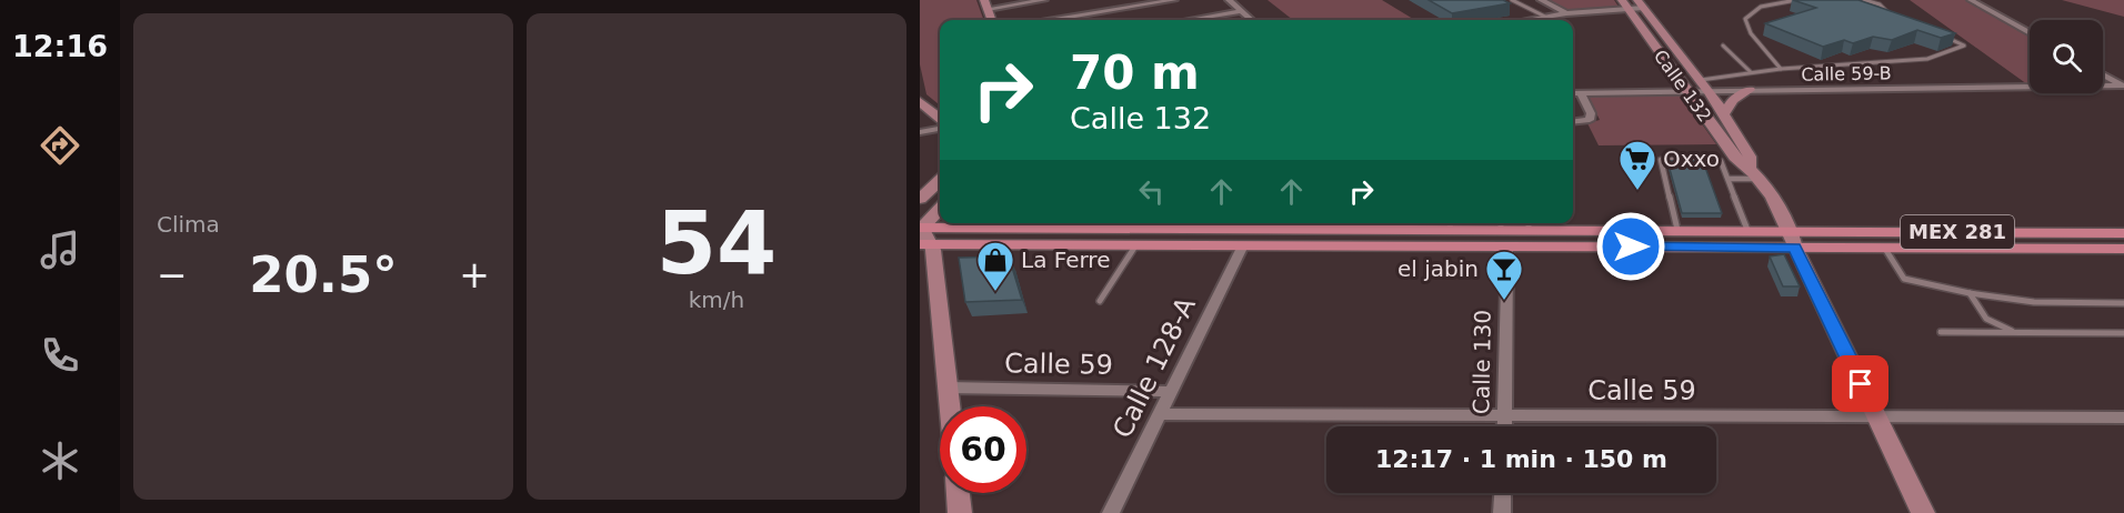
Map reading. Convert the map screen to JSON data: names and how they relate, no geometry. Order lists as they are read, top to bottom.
{
  "streets": {
    "main road": ["MEX 281"],
    "street": [
      "Calle 59-B",
      "Calle 132",
      "Calle 130",
      "Calle 59",
      "Calle 128-A"
    ]
  },
  "crossings": [
    ["Calle 59-B", "Calle 132"],
    ["Calle 132", "MEX 281"],
    ["Calle 132", "Calle 59"],
    ["MEX 281", "Calle 130"],
    ["MEX 281", "Calle 128-A"],
    ["Calle 130", "Calle 59"],
    ["Calle 59", "Calle 128-A"]
  ],
  "places": {
    "supermarket": ["Oxxo"],
    "shop": ["La Ferre"],
    "bar": ["el jabin"]
  },
  "page": {
    "tabs": "12:16",
    "tile": [
      "Clima",
      ["54", "km/h"]
    ],
    "turn": ["70 m", "Calle 132"],
    "heat": ["−", "20.5°", "+"],
    "limit": "60",
    "trip": "12:17 · 1 min · 150 m"
  }
}
